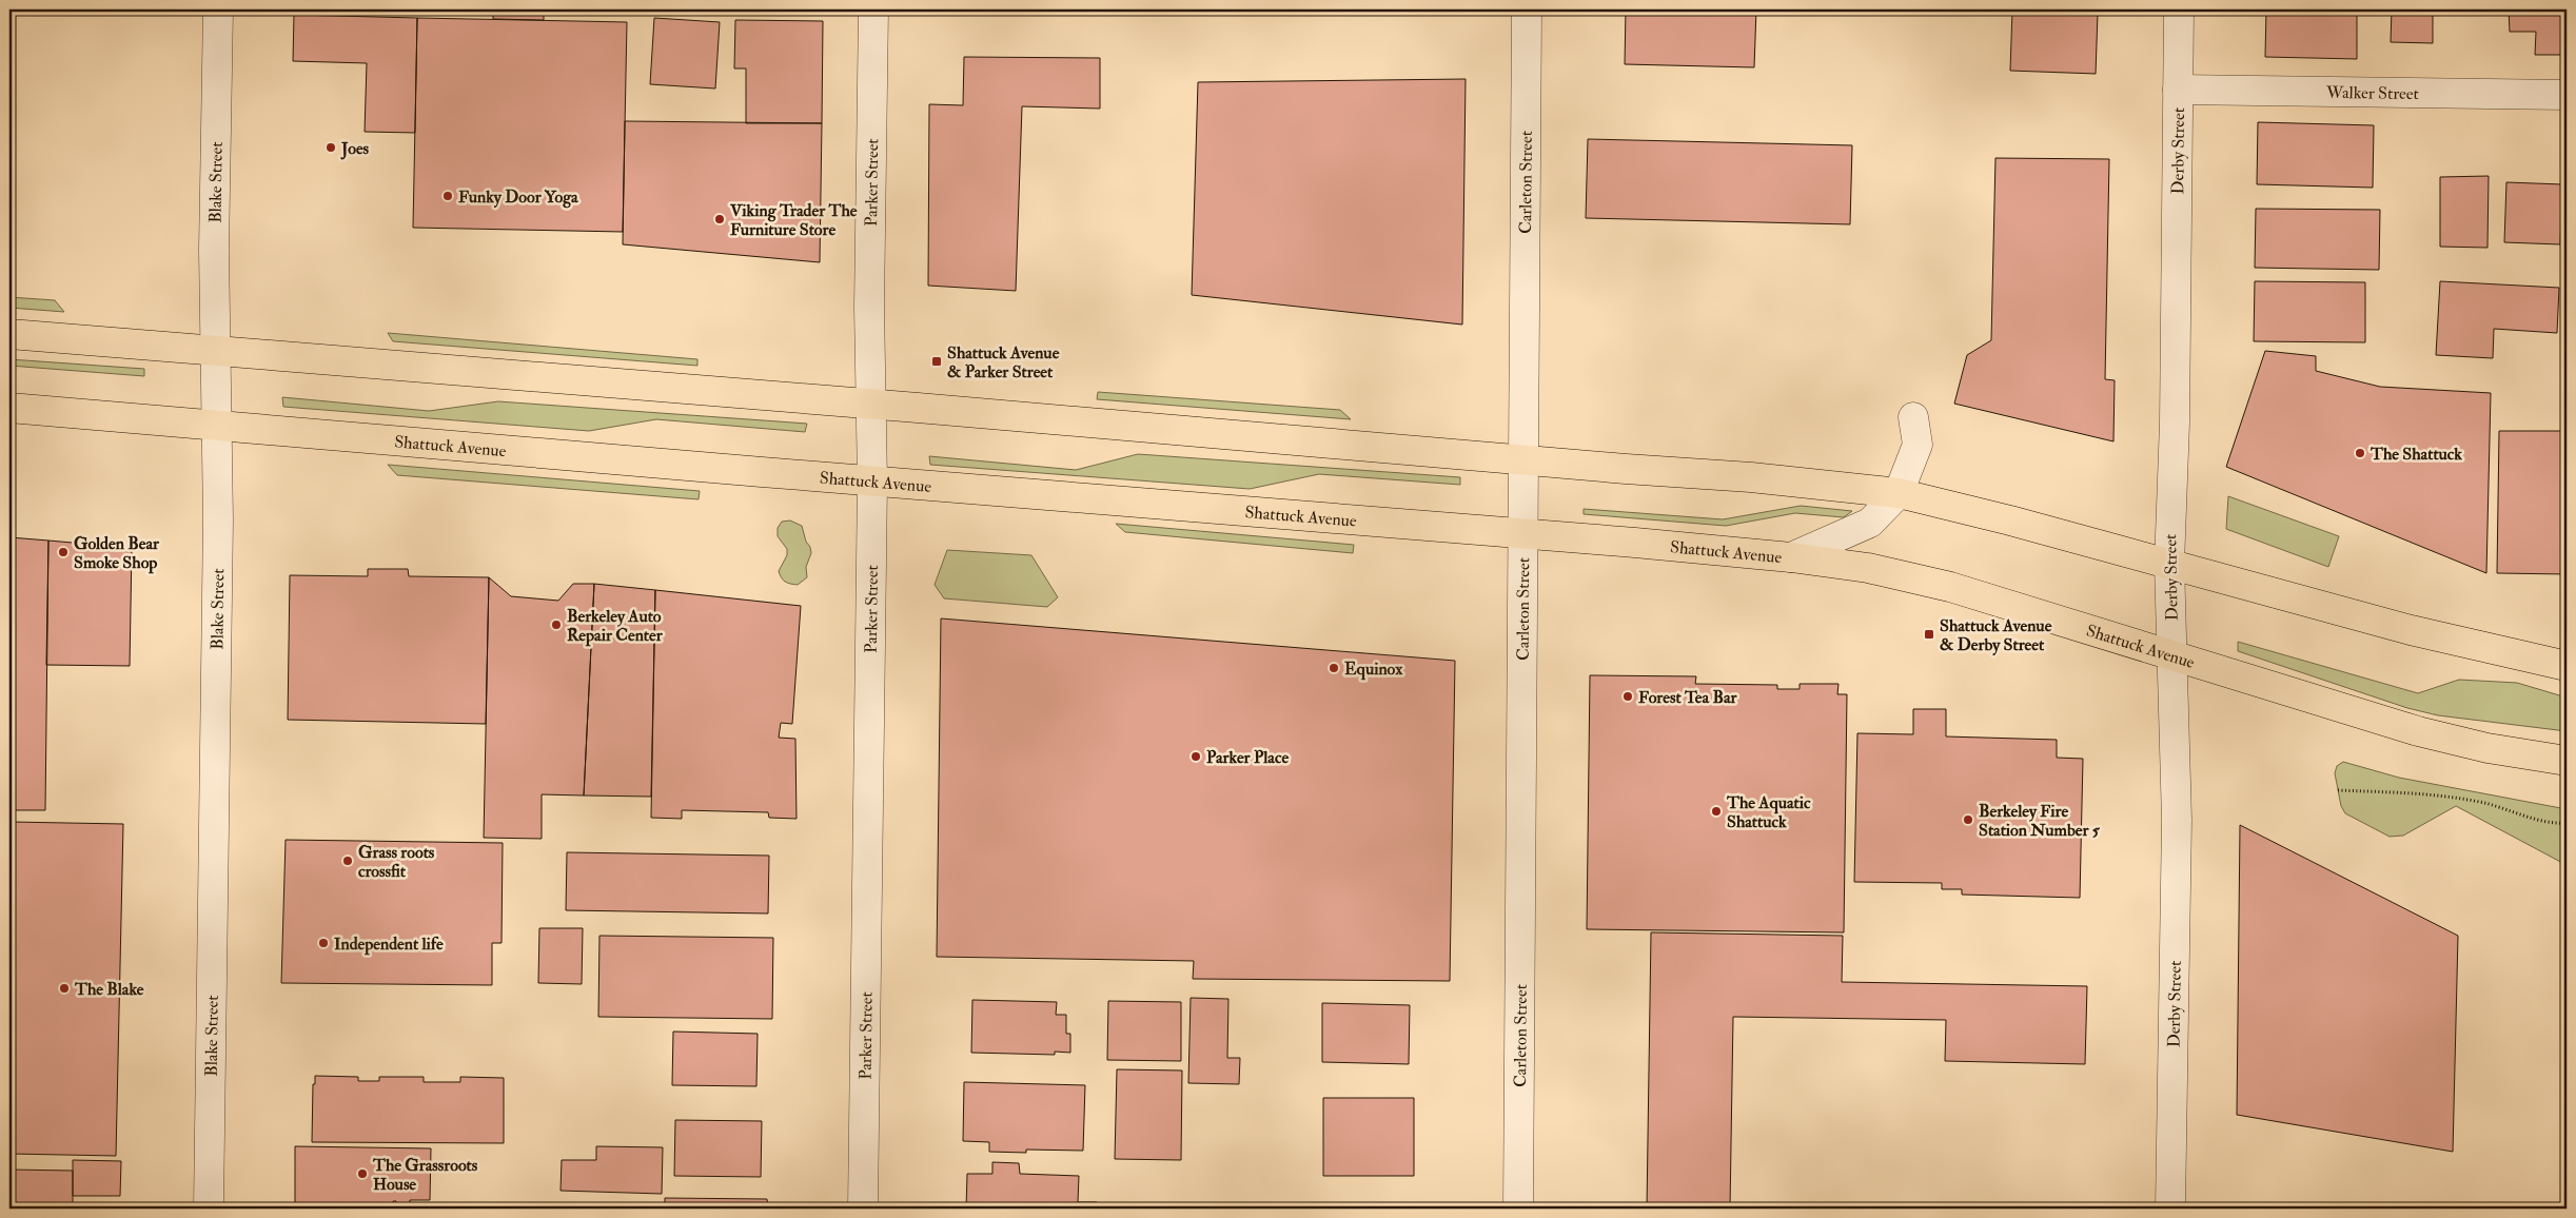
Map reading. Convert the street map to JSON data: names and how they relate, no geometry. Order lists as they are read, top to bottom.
{
  "streets": {
    "main road": ["Shattuck Avenue"],
    "street": [
      "Walker Street",
      "Derby Street",
      "Blake Street",
      "Parker Street",
      "Carleton Street"
    ]
  },
  "crossings": [
    ["Walker Street", "Derby Street"],
    ["Derby Street", "Shattuck Avenue"],
    ["Blake Street", "Shattuck Avenue"],
    ["Parker Street", "Shattuck Avenue"],
    ["Carleton Street", "Shattuck Avenue"]
  ],
  "places": {
    "other": [
      "Joes",
      "Funky Door Yoga",
      "Viking Trader The Furniture Store",
      "The Shattuck",
      "Golden Bear Smoke Shop",
      "Berkeley Auto Repair Center",
      "Equinox",
      "Forest Tea Bar",
      "Parker Place",
      "The Aquatic Shattuck",
      "Berkeley Fire Station Number 5",
      "Grass roots crossfit",
      "Independent life",
      "The Blake",
      "The Grassroots House"
    ],
    "transit": ["Shattuck Avenue & Parker Street", "Shattuck Avenue & Derby Street"]
  }
}
